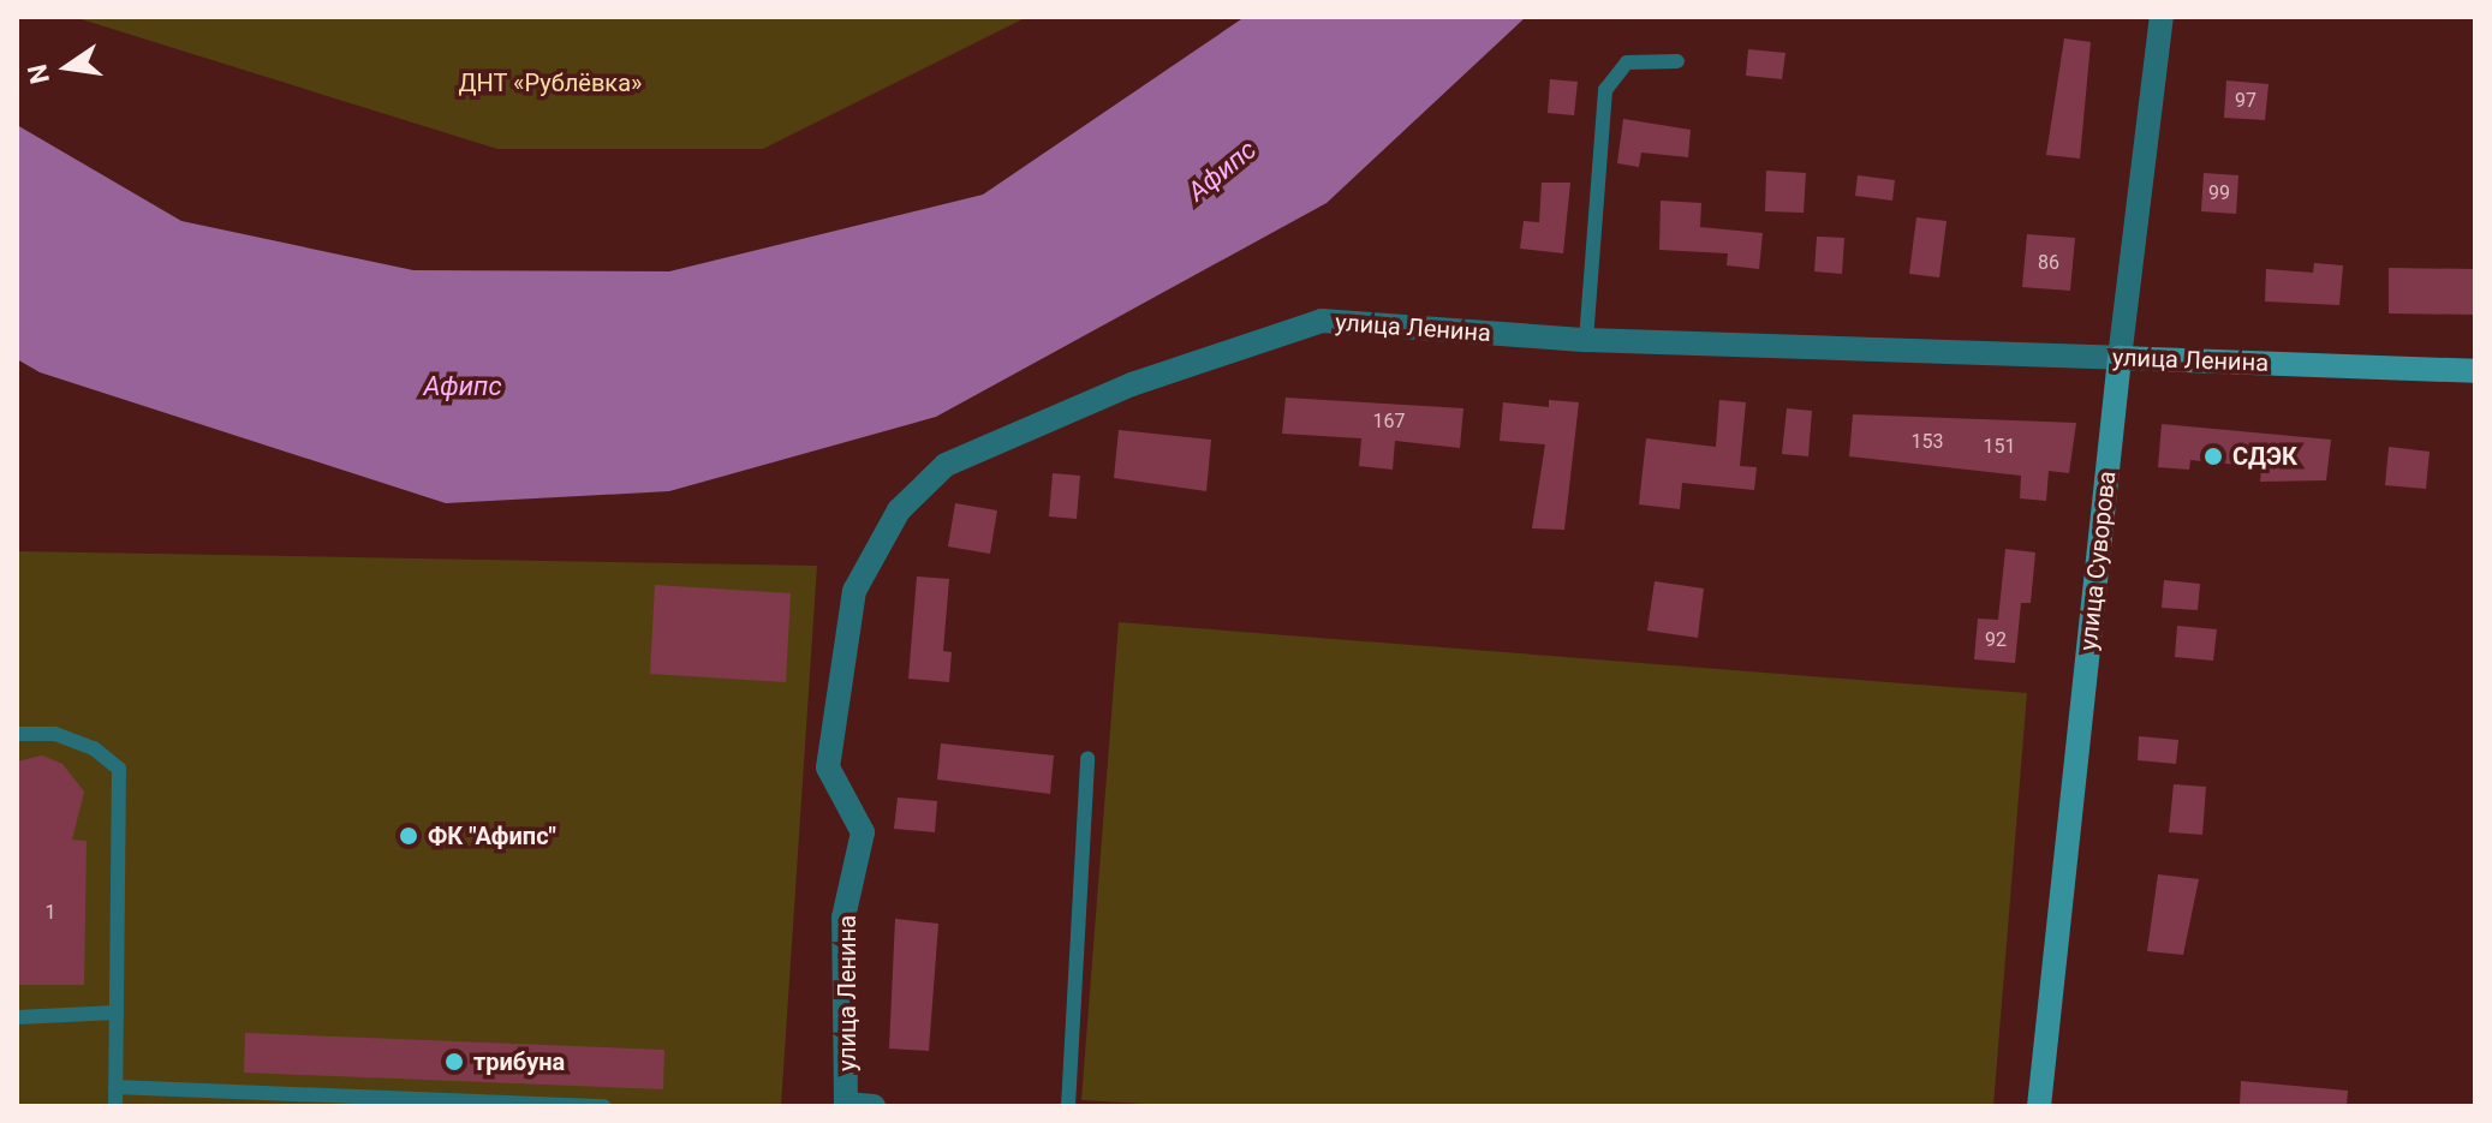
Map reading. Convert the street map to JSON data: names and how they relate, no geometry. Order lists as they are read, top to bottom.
{
  "streets": {
    "street": ["улица Ленина", "улица Суворова"]
  },
  "crossings": [
    ["улица Ленина", "улица Суворова"]
  ],
  "water": ["Афипс"],
  "parks": ["ДНТ «Рублёвка»"],
  "places": ["СДЭК", "ФК \"Афипс\"", "трибуна"],
  "house_numbers": [
    "97",
    "99",
    "86",
    "167",
    "153",
    "151",
    "92",
    "1"
  ],
  "north": "left"
}
